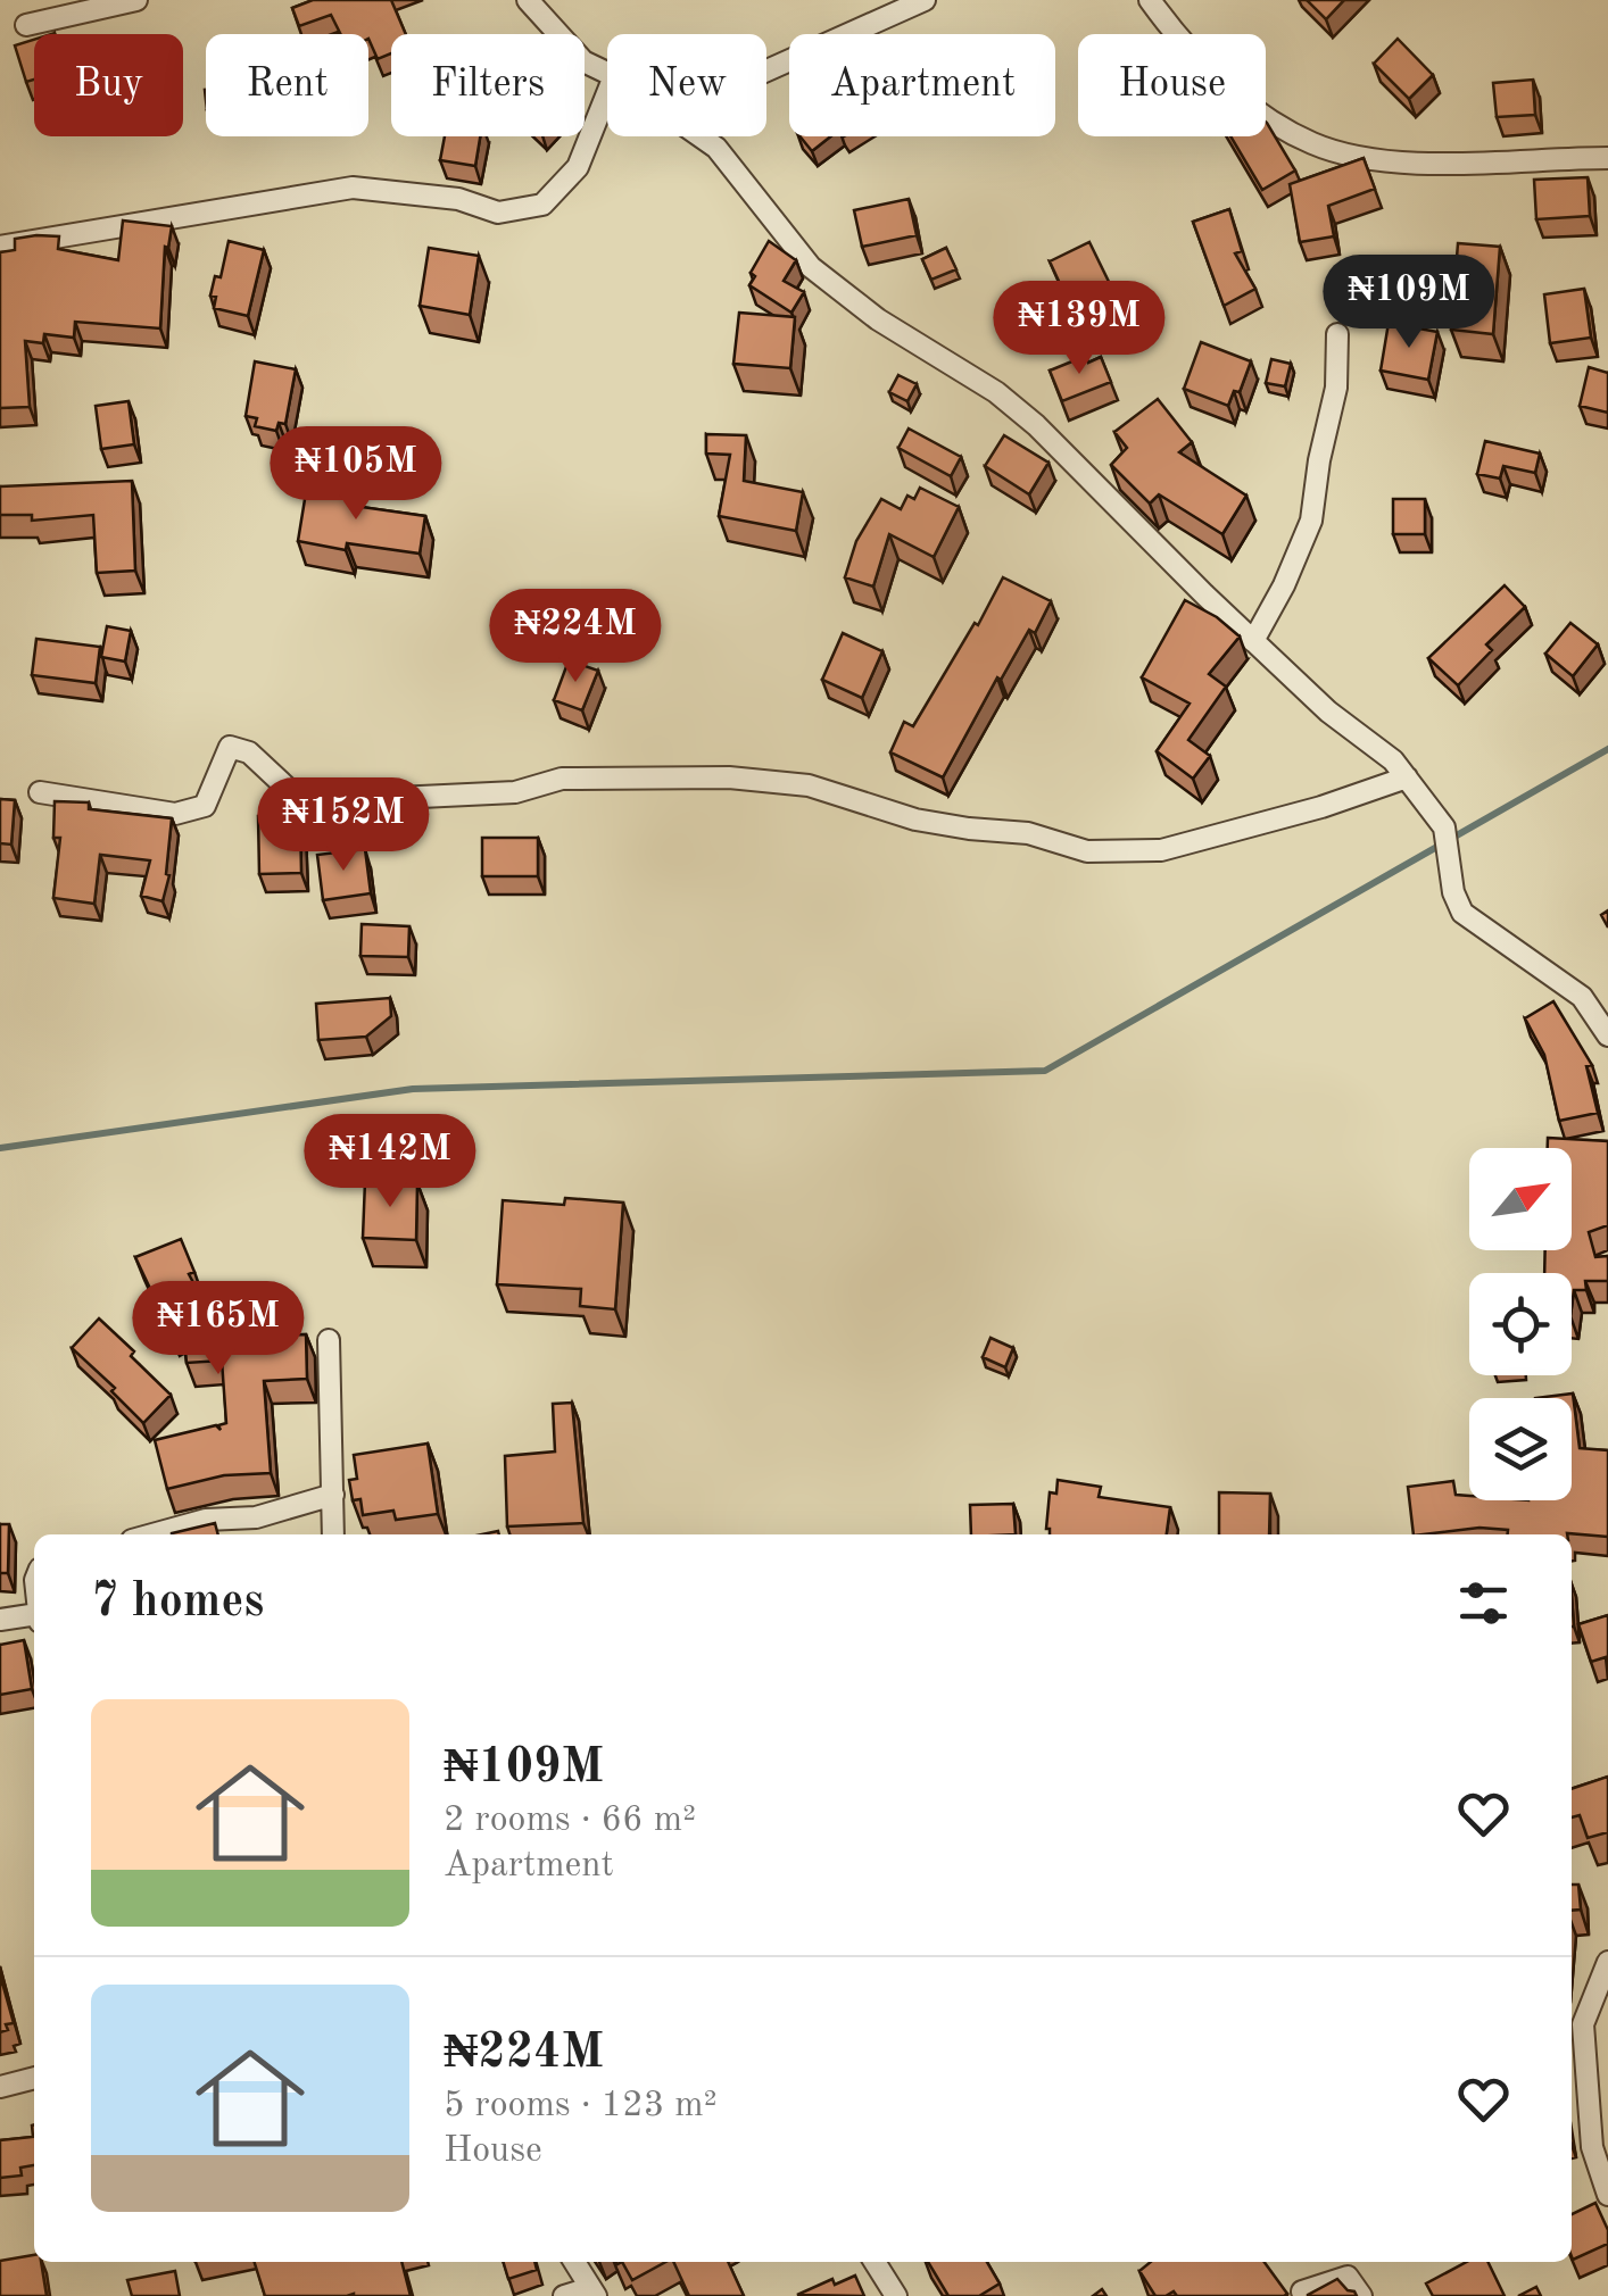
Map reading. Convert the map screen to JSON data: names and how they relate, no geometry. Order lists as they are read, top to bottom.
{
  "north": "top right",
  "page": {
    "chip": [
      "Buy",
      "Rent",
      "Filters",
      "New",
      "Apartment",
      "House"
    ],
    "price": [
      "₦109M",
      "₦139M",
      "₦105M",
      "₦224M",
      "₦152M",
      "₦142M",
      "₦165M"
    ],
    "heading": "7 homes",
    "list": [
      {
        "name": "₦109M",
        "note": "2 rooms · 66 m² · Apartment"
      },
      {
        "name": "₦224M",
        "note": "5 rooms · 123 m² · House"
      }
    ]
  }
}
